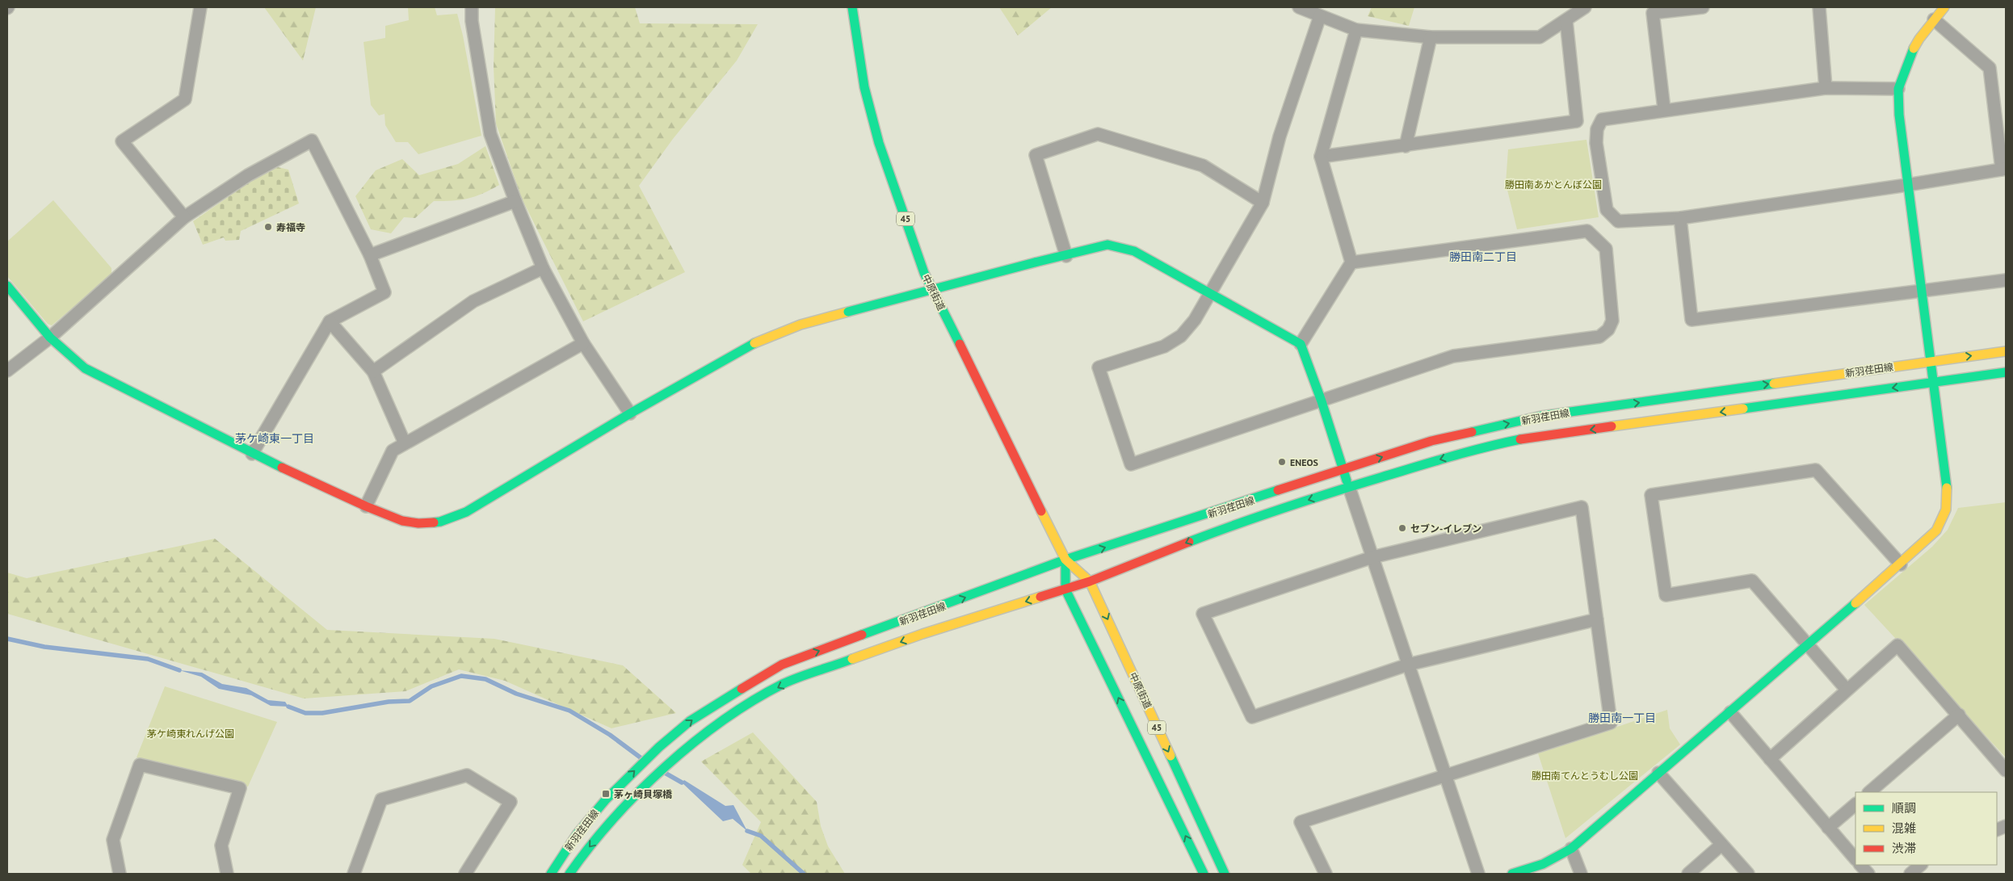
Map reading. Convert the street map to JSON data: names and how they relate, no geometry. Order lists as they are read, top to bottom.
{
  "streets": {
    "street": ["45", "中原街道", "新羽荏田線"]
  },
  "crossings": [
    ["中原街道", "新羽荏田線"]
  ],
  "districts": ["勝田南二丁目", "茅ケ崎東一丁目", "勝田南一丁目"],
  "parks": ["勝田南あかとんぼ公園", "茅ケ崎東れんげ公園", "勝田南てんとうむし公園"],
  "places": {
    "other": ["寿福寺", "ENEOS", "セブン-イレブン"],
    "transit": ["茅ヶ崎貝塚橋"]
  },
  "legend": ["順調", "混雑", "渋滞"]
}
